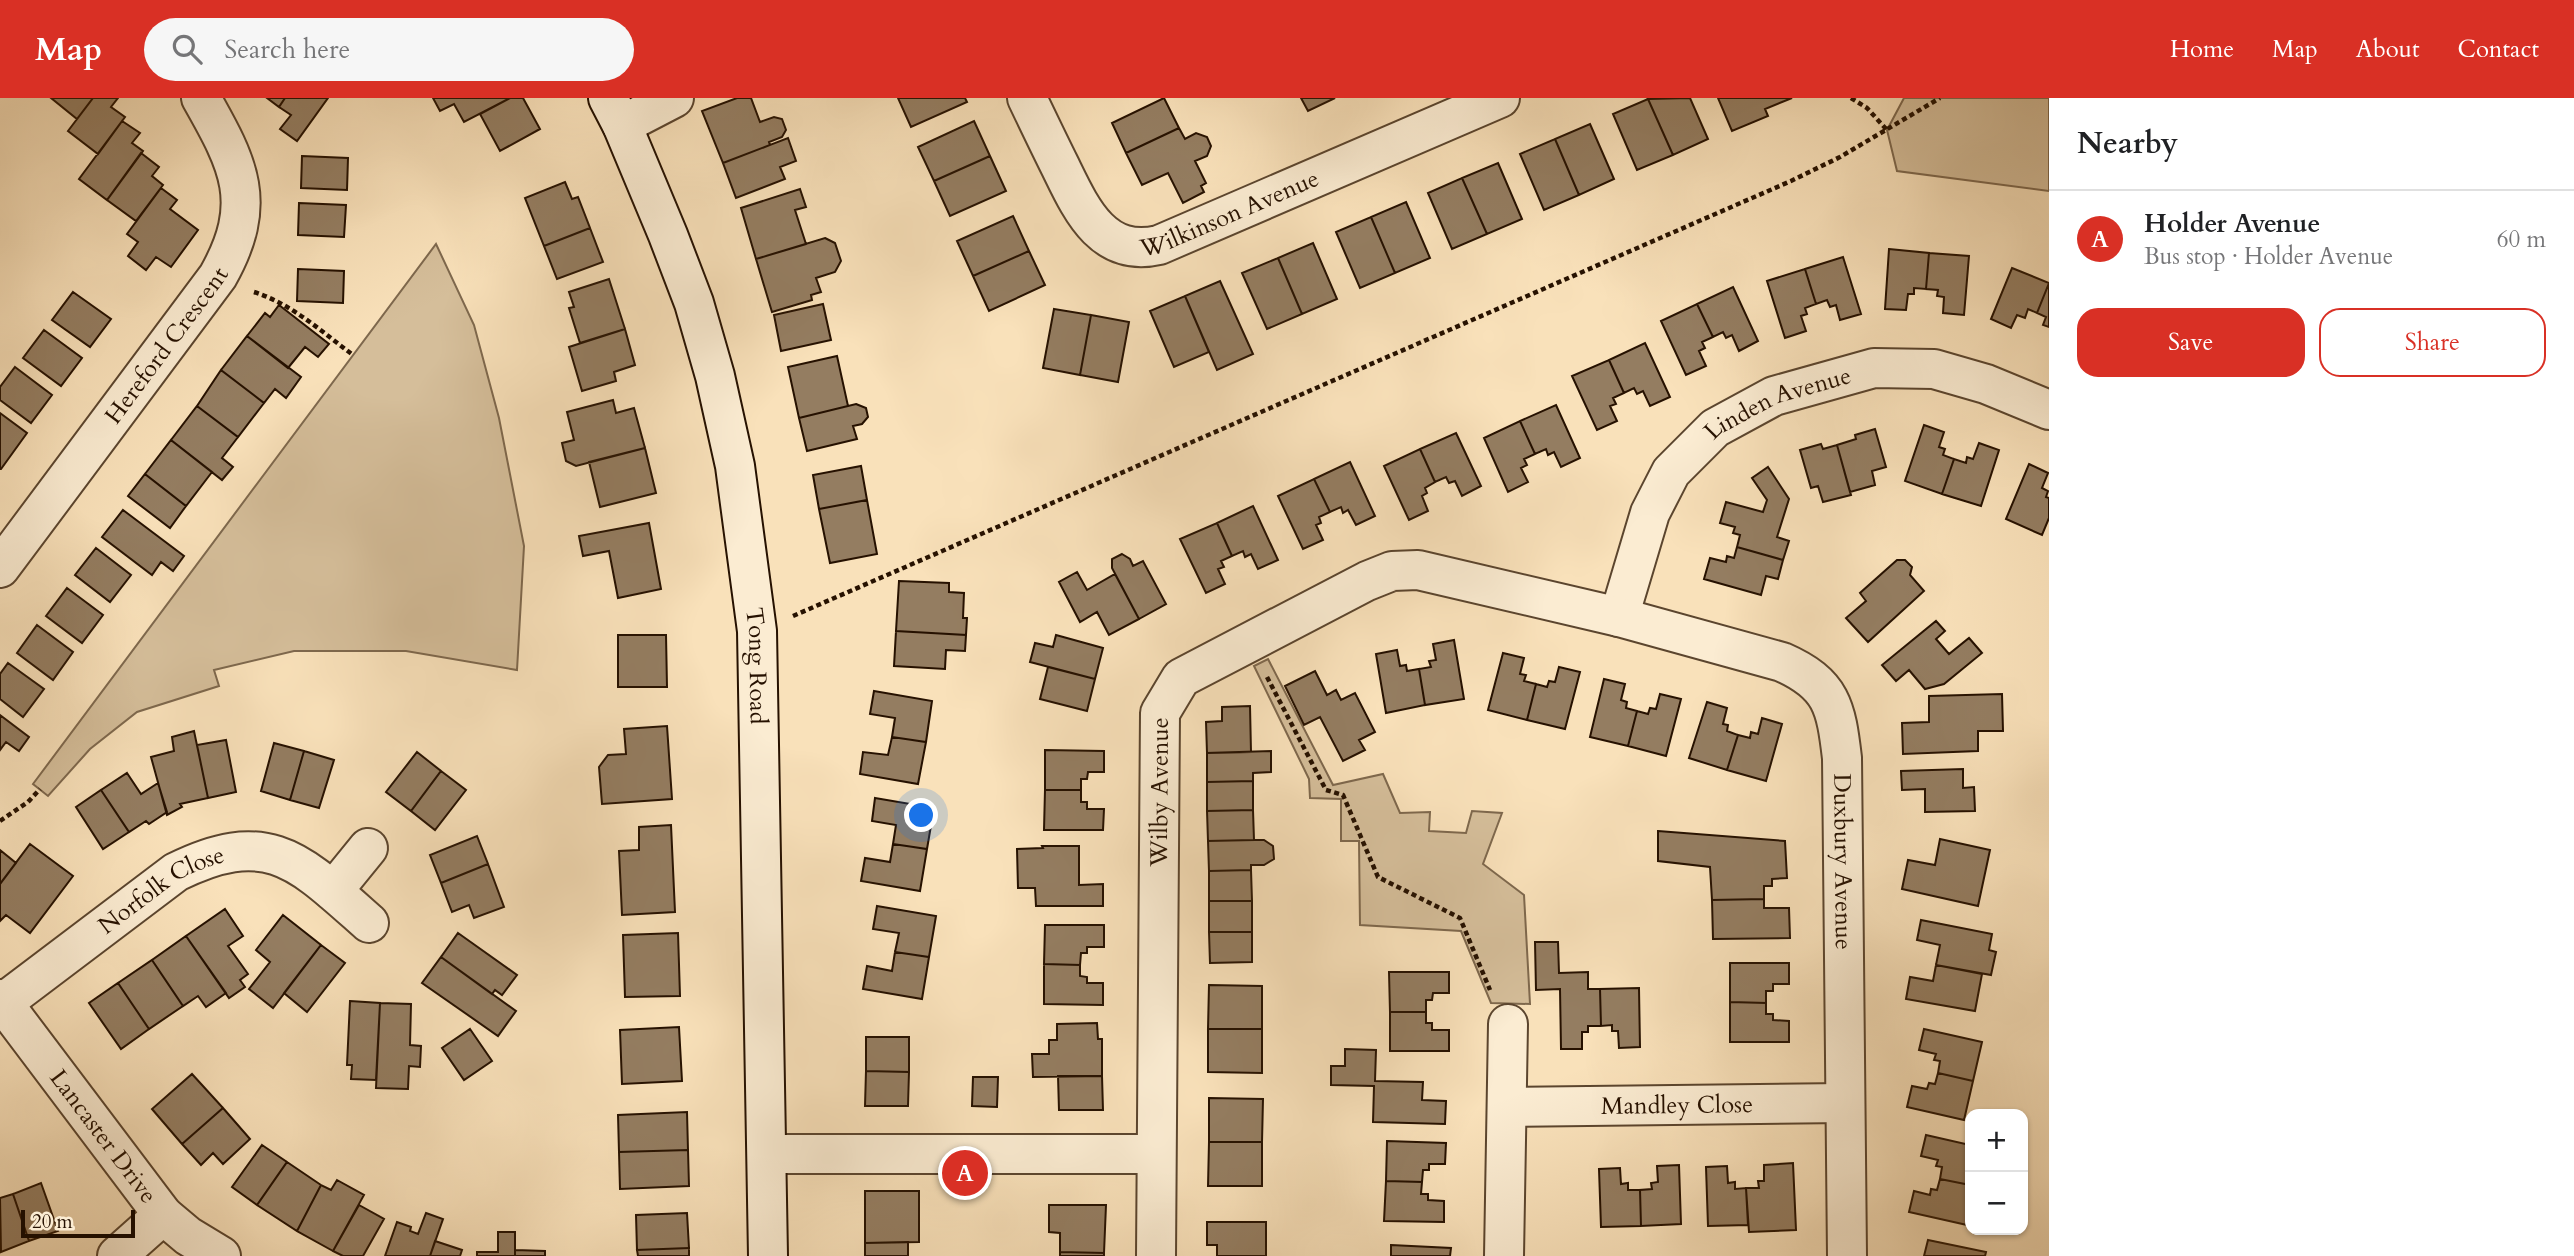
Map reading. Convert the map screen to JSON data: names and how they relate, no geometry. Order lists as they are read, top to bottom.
{
  "streets": {
    "street": [
      "Wilkinson Avenue",
      "Hereford Crescent",
      "Linden Avenue",
      "Tong Road",
      "Wilby Avenue",
      "Duxbury Avenue",
      "Norfolk Close",
      "Mandley Close",
      "Lancaster Drive"
    ]
  },
  "crossings": [
    ["Linden Avenue", "Wilby Avenue"],
    ["Linden Avenue", "Duxbury Avenue"],
    ["Wilby Avenue", "Duxbury Avenue"],
    ["Duxbury Avenue", "Mandley Close"],
    ["Norfolk Close", "Lancaster Drive"]
  ],
  "scale_bar": "20 m",
  "page": {
    "header": "Map",
    "search": "Search here",
    "nav": [
      "Home",
      "Map",
      "About",
      "Contact"
    ],
    "heading": "Nearby",
    "list": [
      {
        "mark": "A",
        "name": "Holder Avenue",
        "note": "Bus stop · Holder Avenue",
        "value": "60 m"
      }
    ],
    "buttons": ["Save", "Share"],
    "map_buttons": ["+", "−"],
    "pins": "A",
    "scale": "20 m"
  }
}
